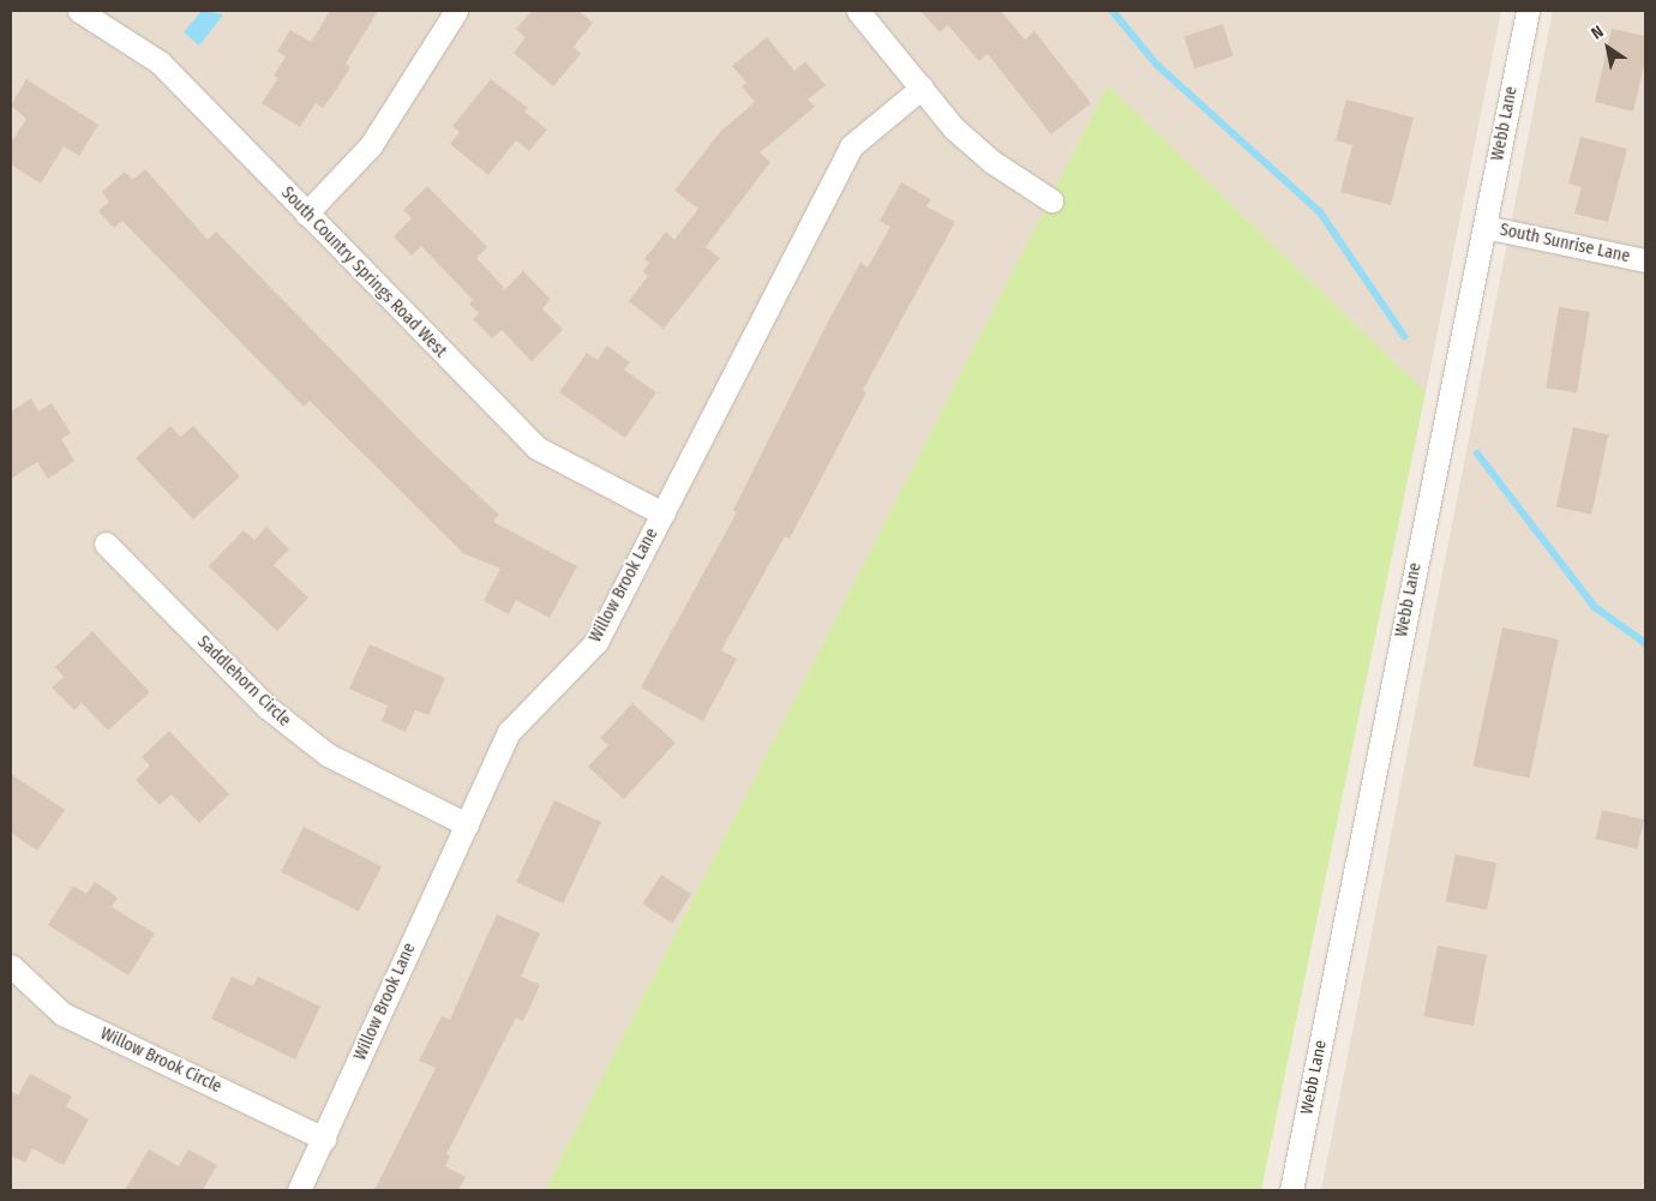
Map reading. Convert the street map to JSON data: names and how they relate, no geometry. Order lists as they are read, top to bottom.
{
  "streets": {
    "street": [
      "Webb Lane",
      "South Sunrise Lane",
      "South Country Springs Road West",
      "Willow Brook Lane",
      "Saddlehorn Circle",
      "Willow Brook Circle"
    ]
  },
  "crossings": [
    ["Webb Lane", "South Sunrise Lane"],
    ["South Country Springs Road West", "Willow Brook Lane"],
    ["Willow Brook Lane", "Saddlehorn Circle"],
    ["Willow Brook Lane", "Willow Brook Circle"]
  ],
  "north": "top left"
}
